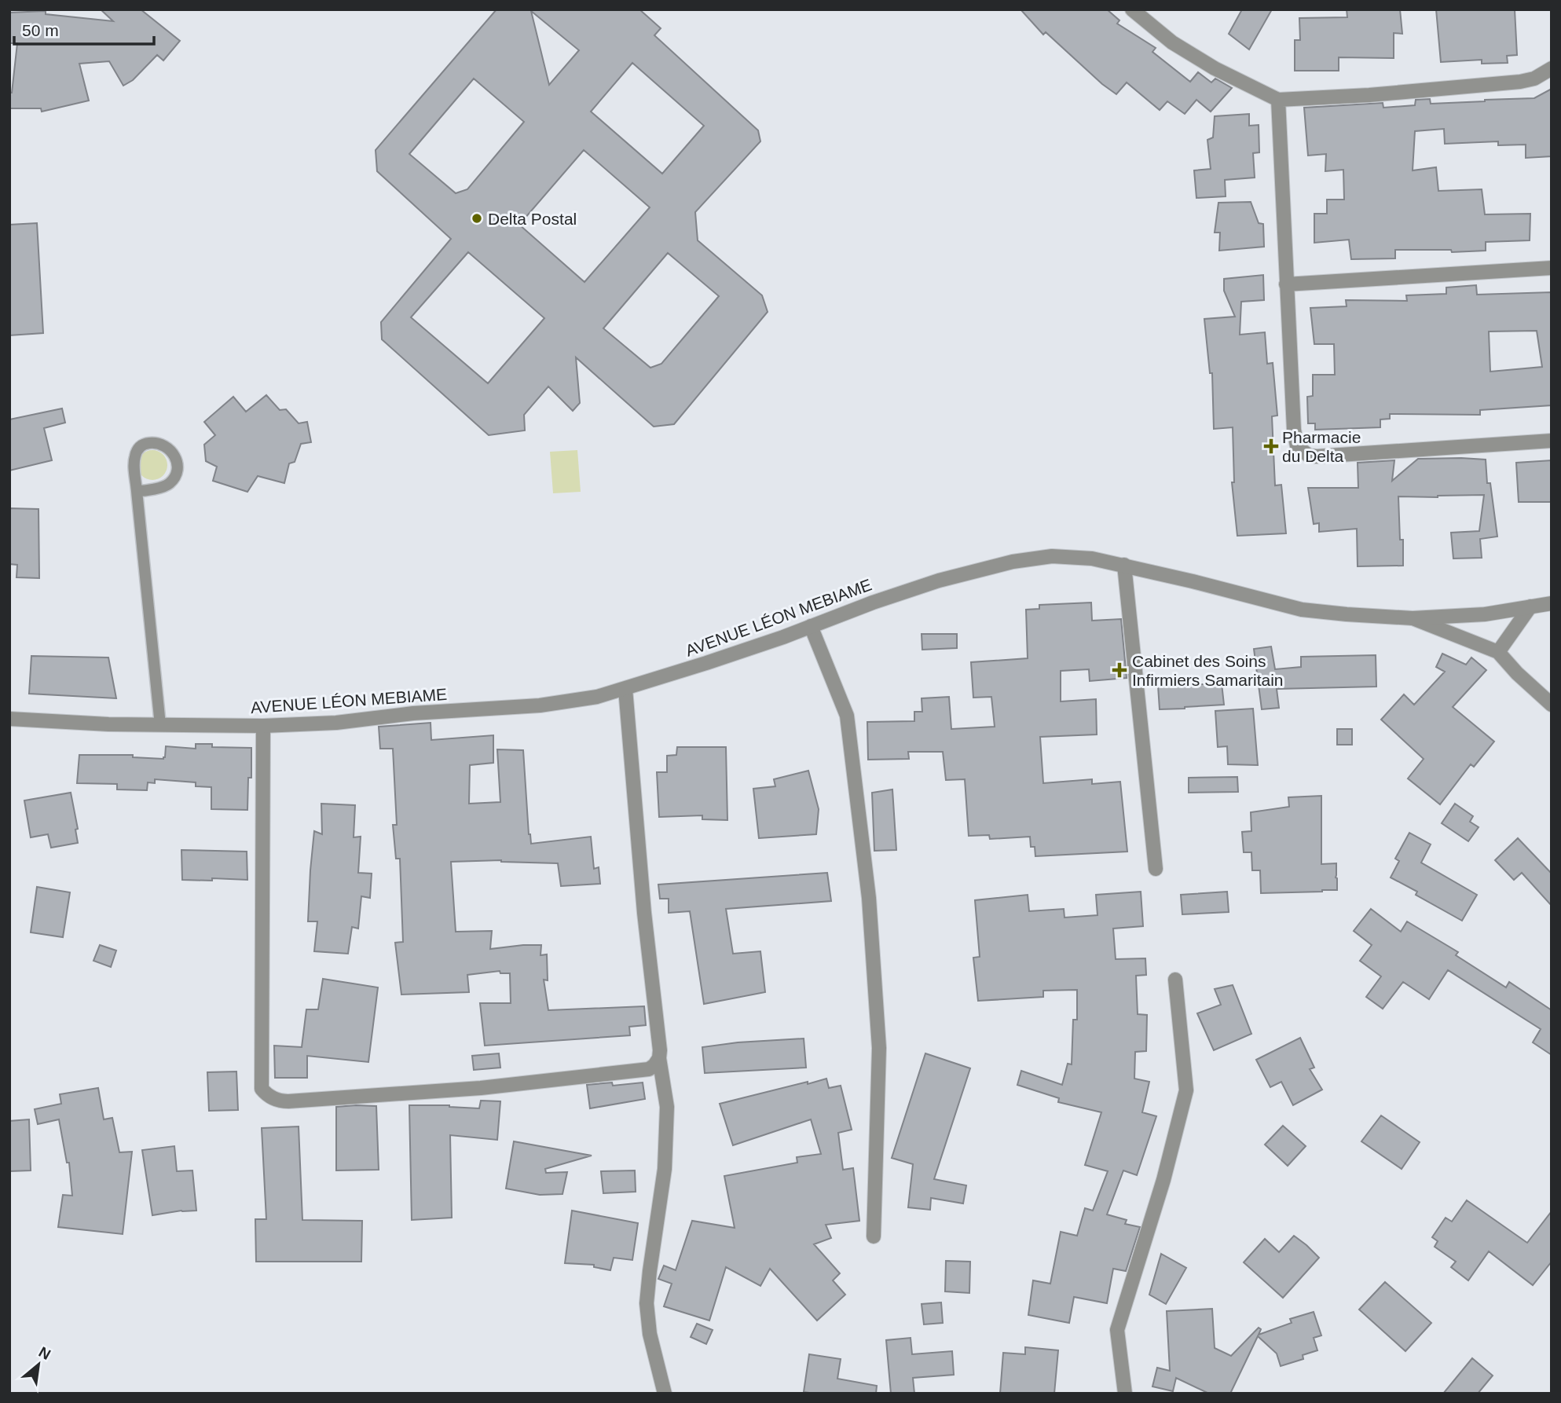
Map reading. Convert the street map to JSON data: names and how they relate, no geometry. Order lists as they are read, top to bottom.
{
  "streets": {
    "street": ["AVENUE LÉON MEBIAME"]
  },
  "places": {
    "other": ["Delta Postal"],
    "health": ["Pharmacie du Delta", "Cabinet des Soins Infirmiers Samaritain"]
  },
  "scale_bar": "50 m",
  "north": "top right"
}
